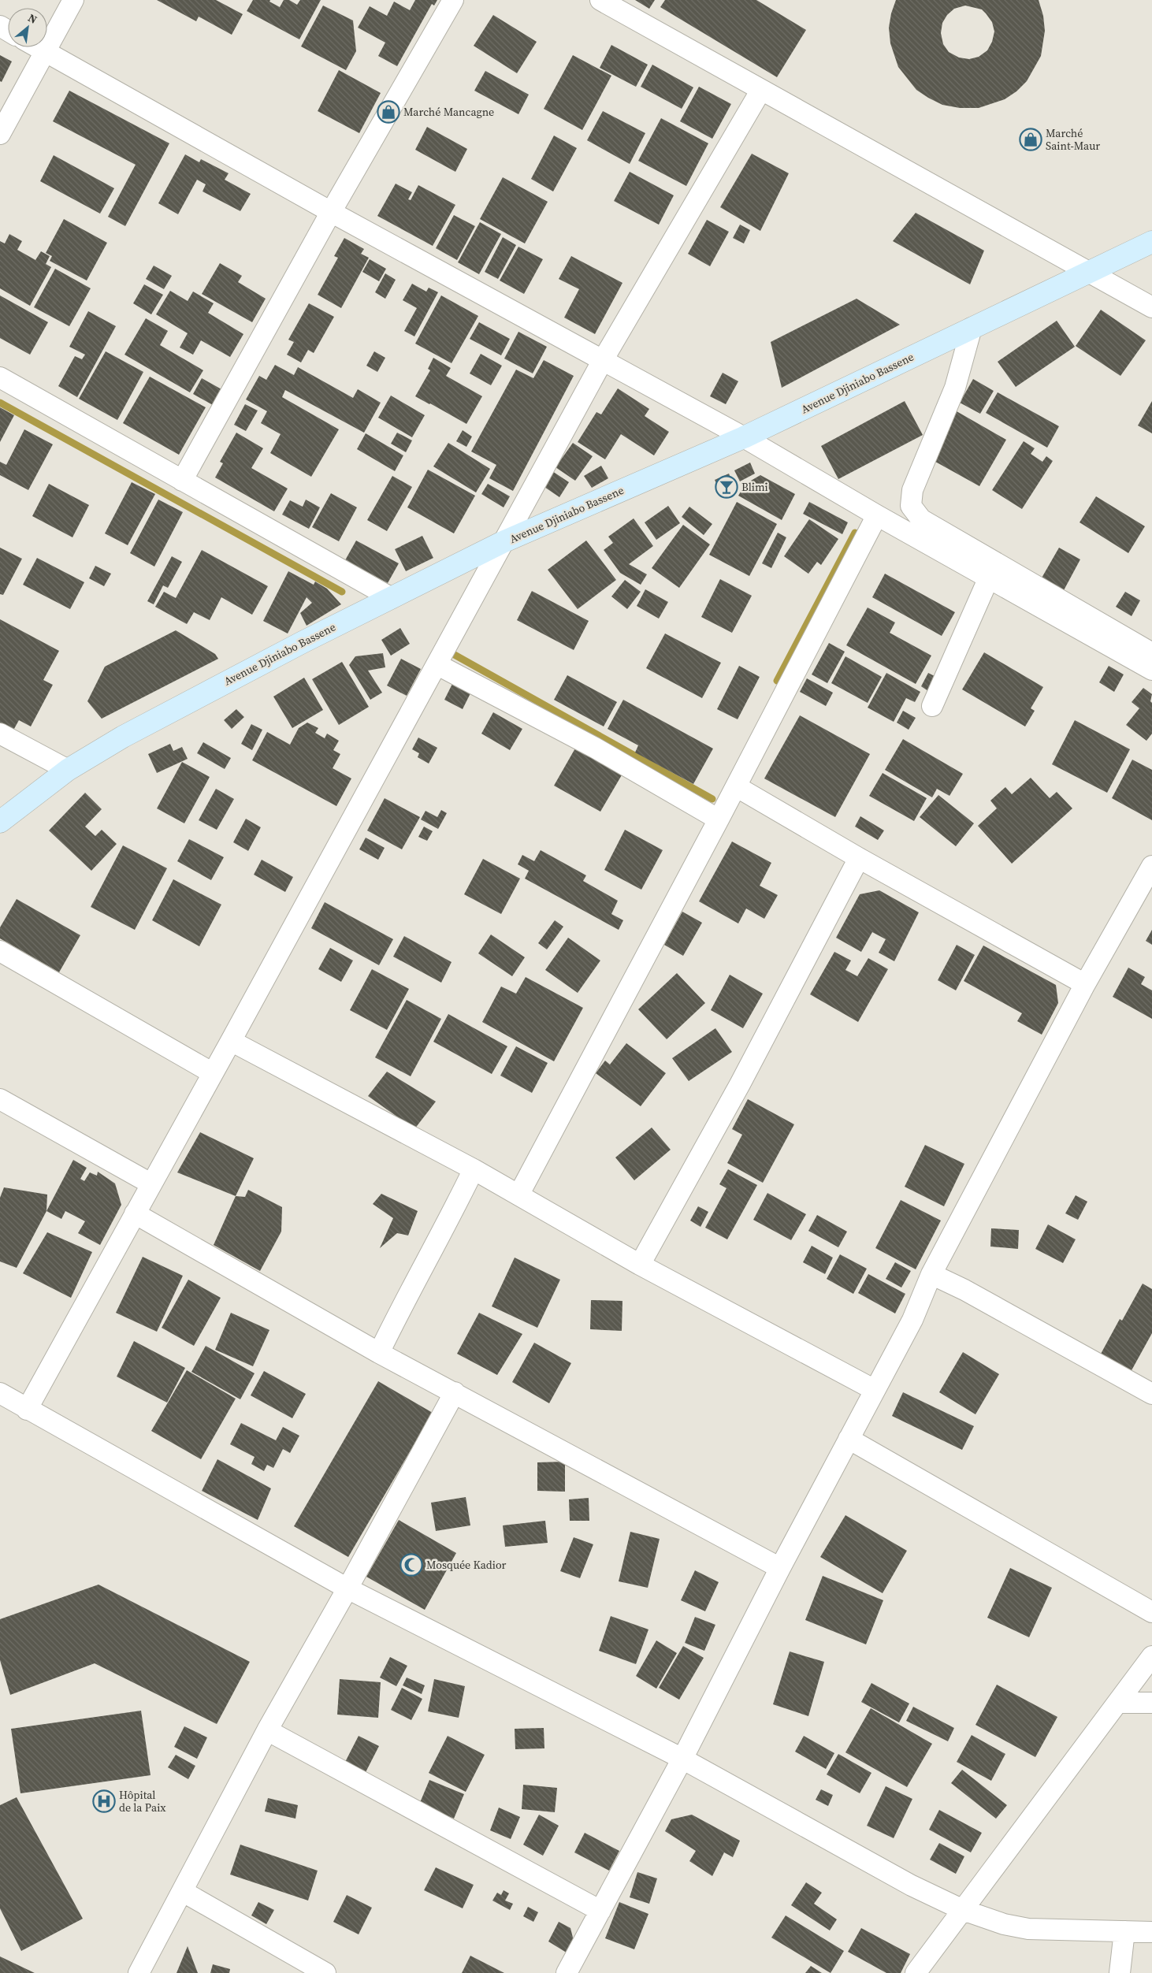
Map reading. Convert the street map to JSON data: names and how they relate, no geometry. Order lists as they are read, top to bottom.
{
  "streets": {
    "main road": ["Avenue Djiniabo Bassene"]
  },
  "places": {
    "shop": ["Marché Mancagne", "Marché Saint-Maur"],
    "bar": ["Blimi"],
    "mosque": ["Mosquée Kadior"],
    "hospital": ["Hôpital de la Paix"]
  },
  "north": "top right"
}
